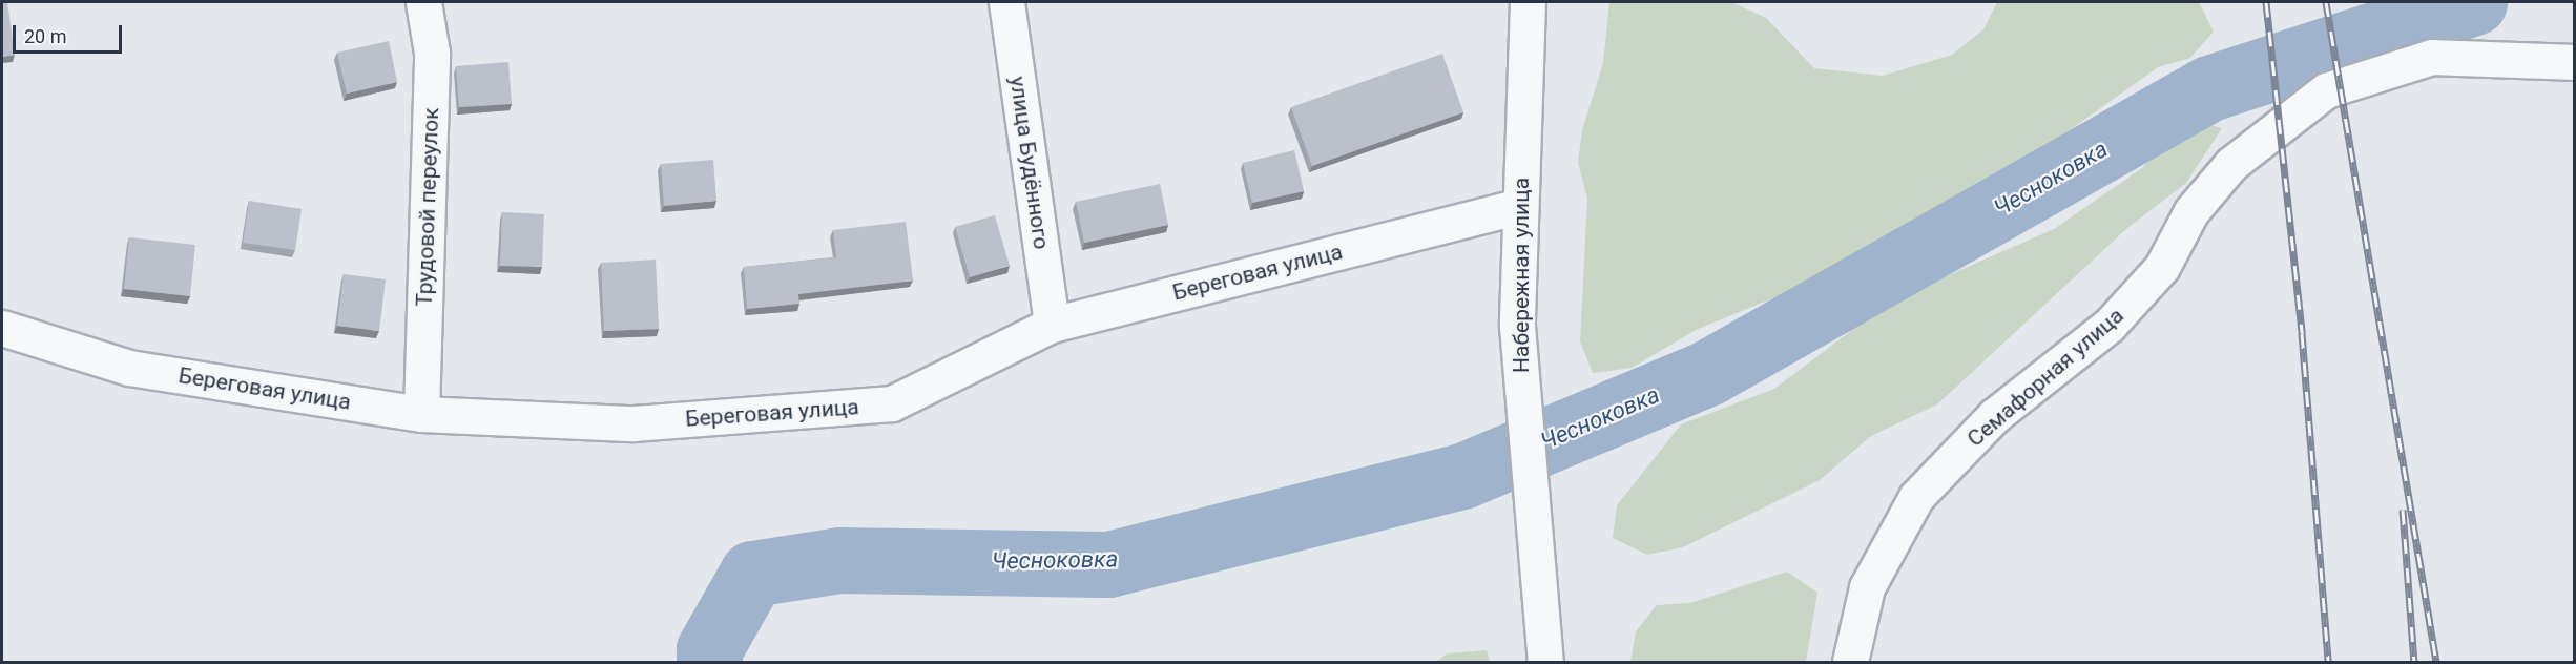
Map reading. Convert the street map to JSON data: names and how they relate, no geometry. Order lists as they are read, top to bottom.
{
  "streets": {
    "street": [
      "улица Будённого",
      "Трудовой переулок",
      "Береговая улица",
      "Набережная улица",
      "Семафорная улица"
    ]
  },
  "crossings": [
    ["улица Будённого", "Береговая улица"],
    ["Трудовой переулок", "Береговая улица"],
    ["Береговая улица", "Набережная улица"]
  ],
  "water": ["Чесноковка"],
  "scale_bar": "20 m"
}
